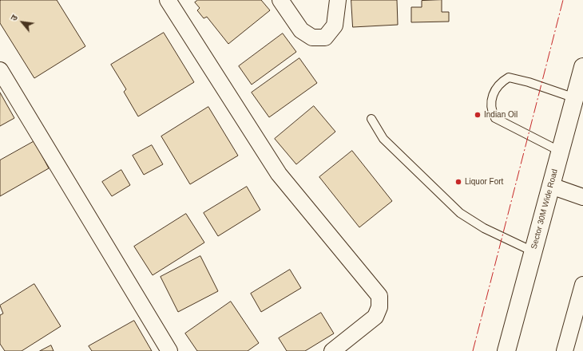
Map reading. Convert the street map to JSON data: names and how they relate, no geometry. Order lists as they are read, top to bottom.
{
  "streets": {
    "main road": ["Sector 30M Wide Road"]
  },
  "places": ["Indian Oil", "Liquor Fort"],
  "north": "top left"
}
